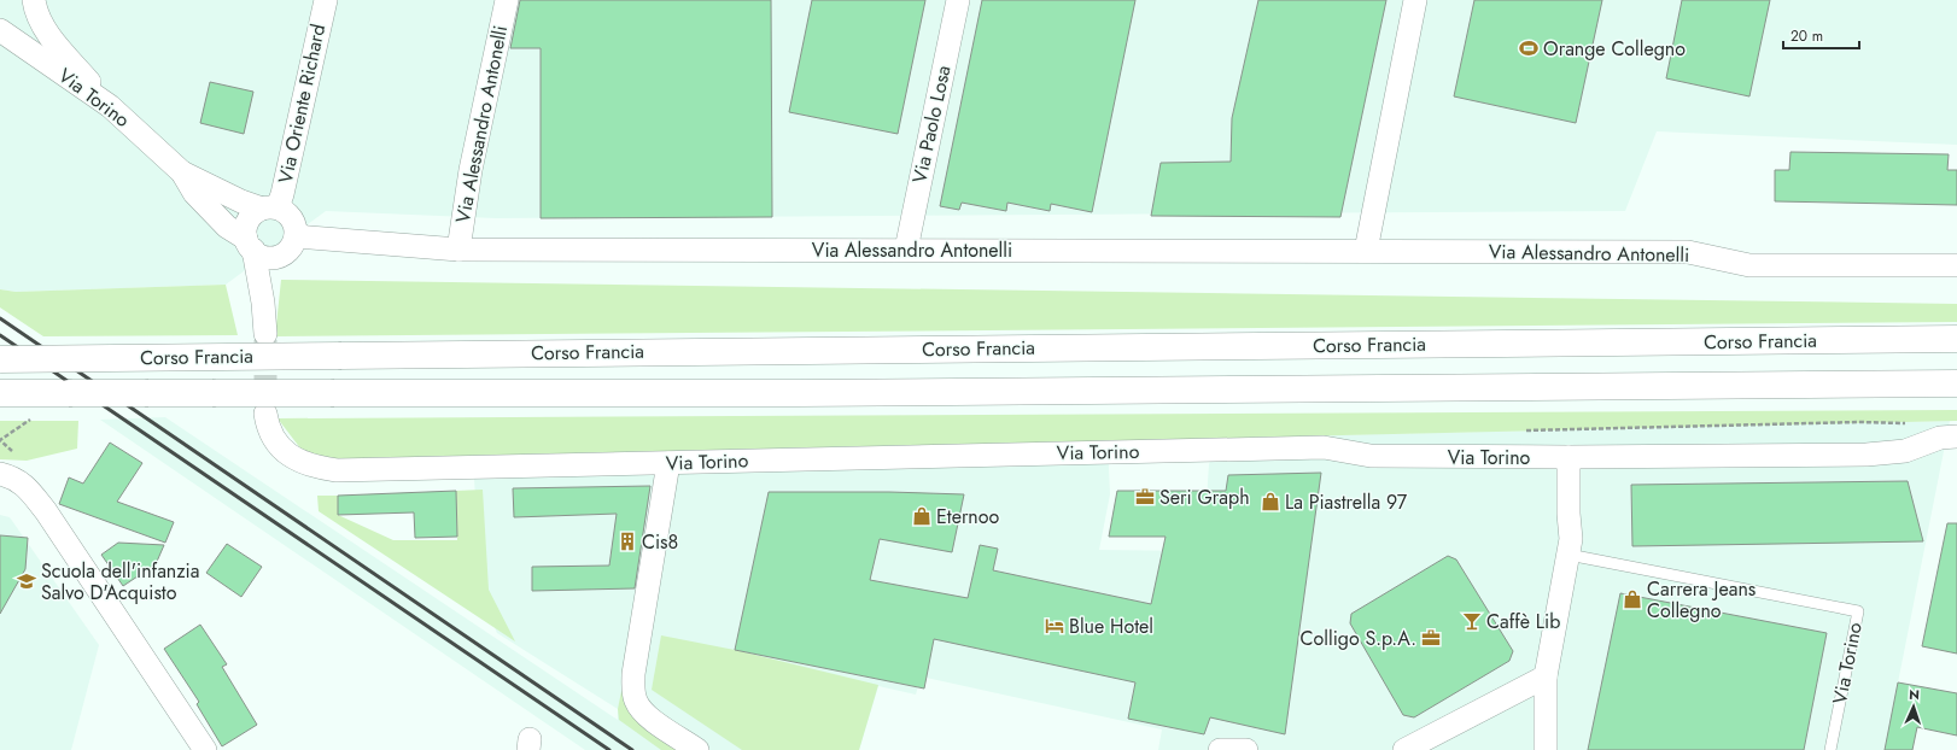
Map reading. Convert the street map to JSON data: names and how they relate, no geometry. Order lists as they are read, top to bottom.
{
  "streets": {
    "main road": ["Corso Francia"],
    "street": [
      "Via Torino",
      "Via Oriente Richard",
      "Via Alessandro Antonelli",
      "Via Paolo Losa"
    ]
  },
  "crossings": [
    ["Via Torino", "Via Oriente Richard"],
    ["Via Torino", "Via Alessandro Antonelli"],
    ["Via Oriente Richard", "Via Alessandro Antonelli"],
    ["Via Alessandro Antonelli", "Via Paolo Losa"]
  ],
  "places": {
    "sports": ["Orange Collegno"],
    "office": ["Seri Graph", "Colligo S.p.A."],
    "shop": ["La Piastrella 97", "Eternoo", "Carrera Jeans Collegno"],
    "building": ["Cis8"],
    "school or university": ["Scuola dell'infanzia Salvo D'Acquisto"],
    "bar": ["Caffè Lib"],
    "hotel": ["Blue Hotel"]
  },
  "scale_bar": "20 m",
  "north": "top"
}
